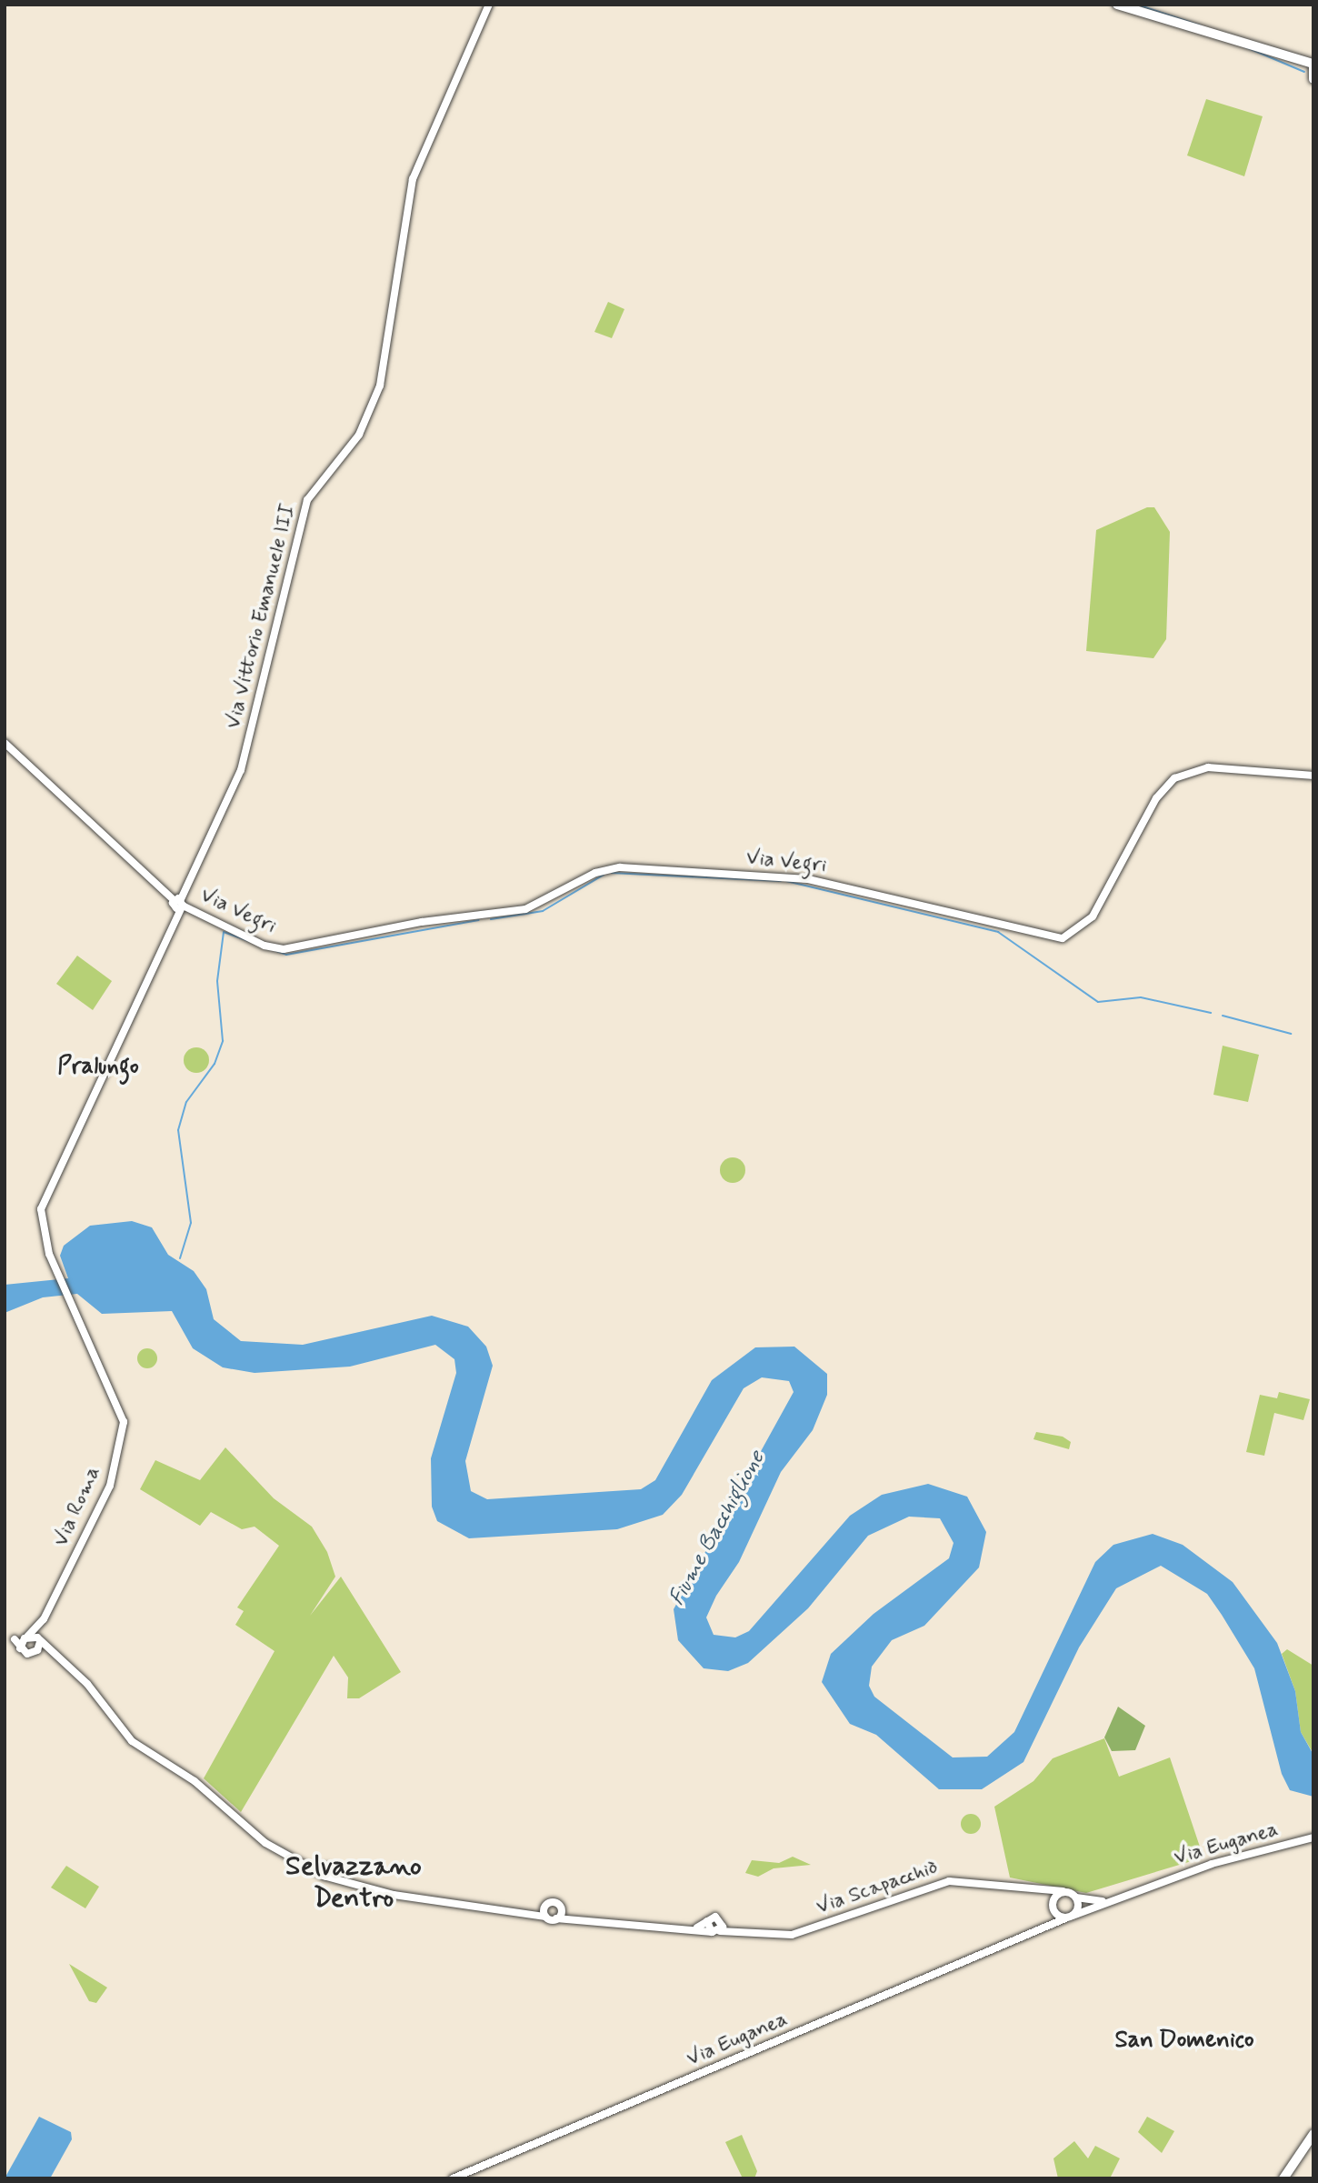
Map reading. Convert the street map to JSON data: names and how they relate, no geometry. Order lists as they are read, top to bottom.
{
  "streets": {
    "street": [
      "Via Vittorio Emanuele III",
      "Via Vegri",
      "Via Roma",
      "Via Euganea",
      "Via Scapacchiò"
    ]
  },
  "crossings": [
    ["Via Vittorio Emanuele III", "Via Vegri"],
    ["Via Vittorio Emanuele III", "Via Roma"],
    ["Via Roma", "Via Scapacchiò"],
    ["Via Euganea", "Via Scapacchiò"]
  ],
  "districts": ["Pralungo", "Selvazzano Dentro", "San Domenico"],
  "water": ["Fiume Bacchiglione"]
}
